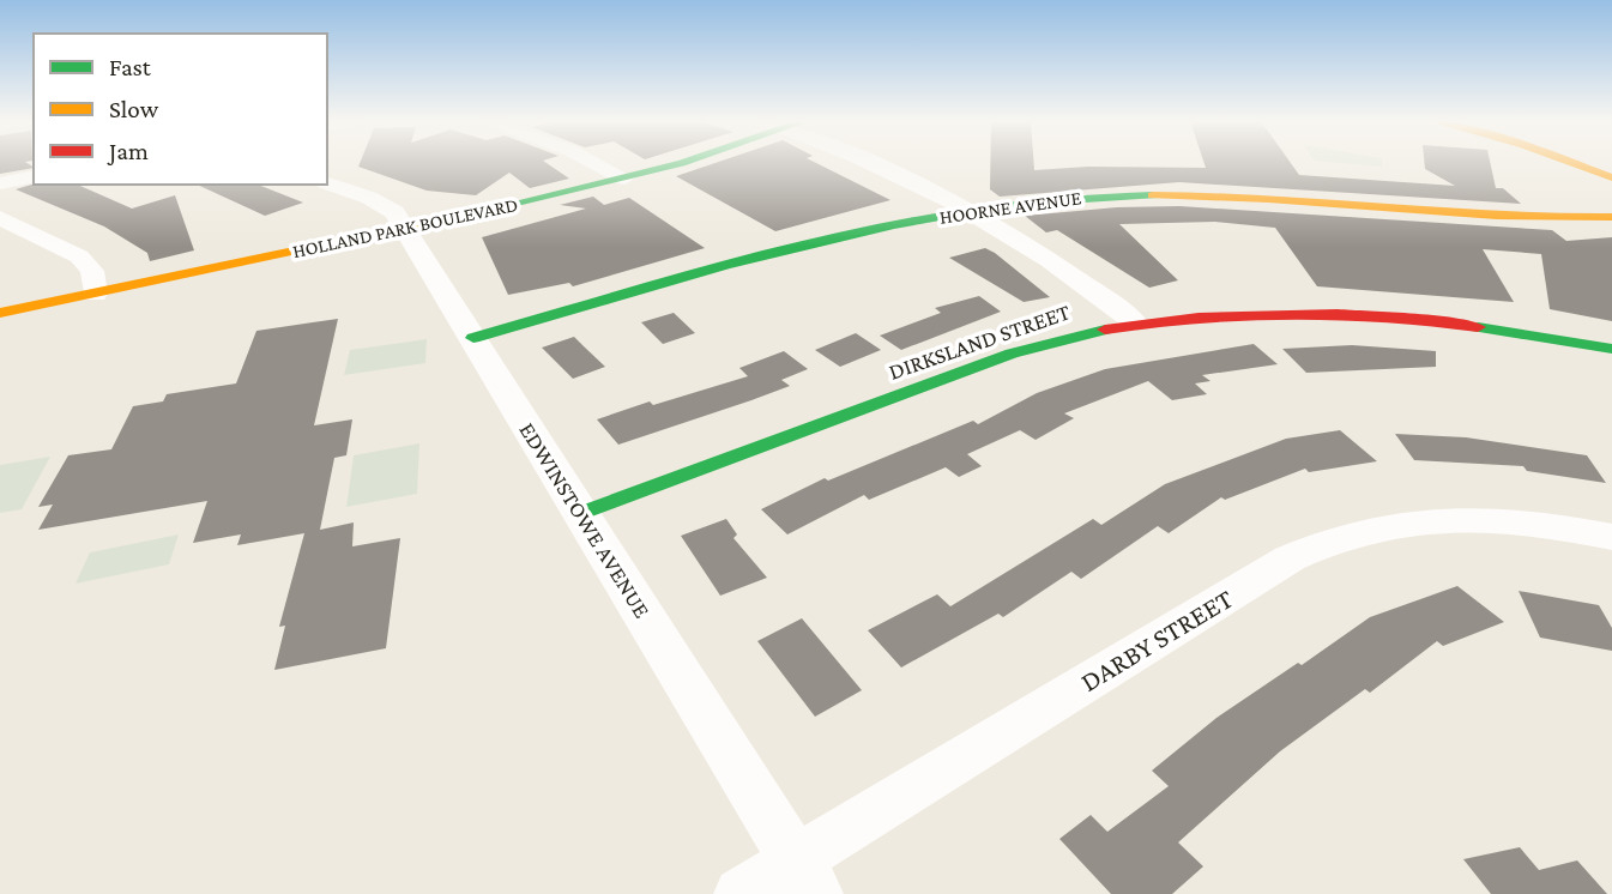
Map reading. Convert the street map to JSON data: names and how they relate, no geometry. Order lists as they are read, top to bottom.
{
  "streets": {
    "street": [
      "HOORNE AVENUE",
      "HOLLAND PARK BOULEVARD",
      "DIRKSLAND STREET",
      "EDWINSTOWE AVENUE",
      "DARBY STREET"
    ]
  },
  "crossings": [
    ["HOORNE AVENUE", "EDWINSTOWE AVENUE"],
    ["HOLLAND PARK BOULEVARD", "EDWINSTOWE AVENUE"],
    ["DIRKSLAND STREET", "EDWINSTOWE AVENUE"],
    ["EDWINSTOWE AVENUE", "DARBY STREET"]
  ],
  "legend": ["Fast", "Slow", "Jam"]
}
